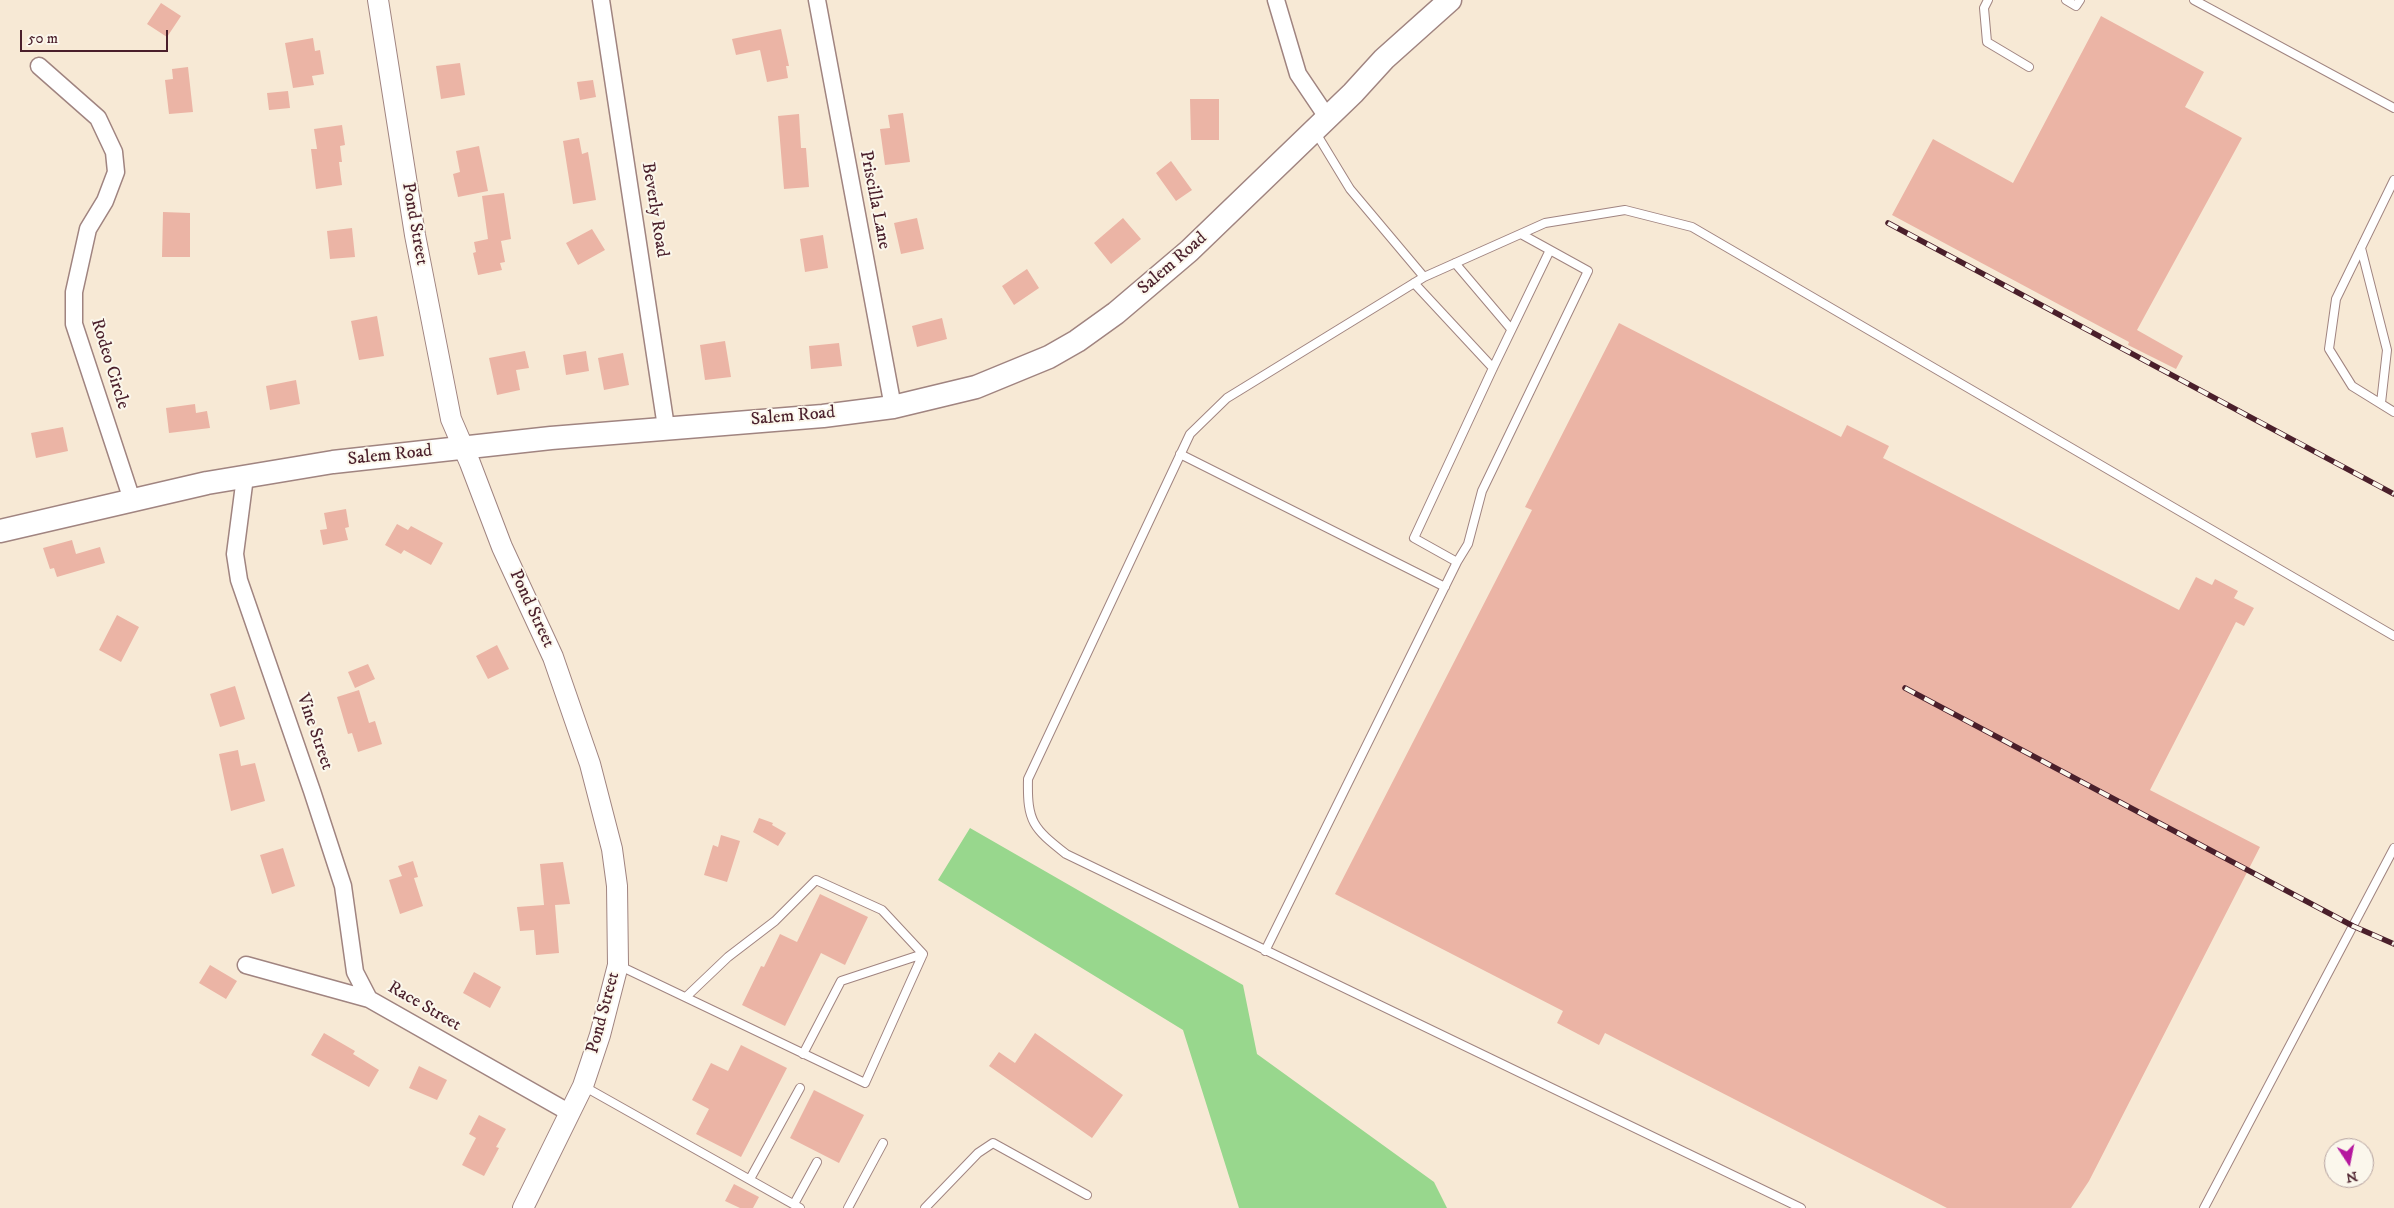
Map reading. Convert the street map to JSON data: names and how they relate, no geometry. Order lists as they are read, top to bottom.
{
  "streets": {
    "main road": ["Salem Road"],
    "street": [
      "Priscilla Lane",
      "Beverly Road",
      "Pond Street",
      "Rodeo Circle",
      "Vine Street",
      "Race Street"
    ]
  },
  "crossings": [
    ["Priscilla Lane", "Salem Road"],
    ["Beverly Road", "Salem Road"],
    ["Pond Street", "Salem Road"],
    ["Pond Street", "Race Street"],
    ["Salem Road", "Rodeo Circle"],
    ["Salem Road", "Vine Street"],
    ["Vine Street", "Race Street"]
  ],
  "scale_bar": "50 m",
  "north": "bottom"
}
